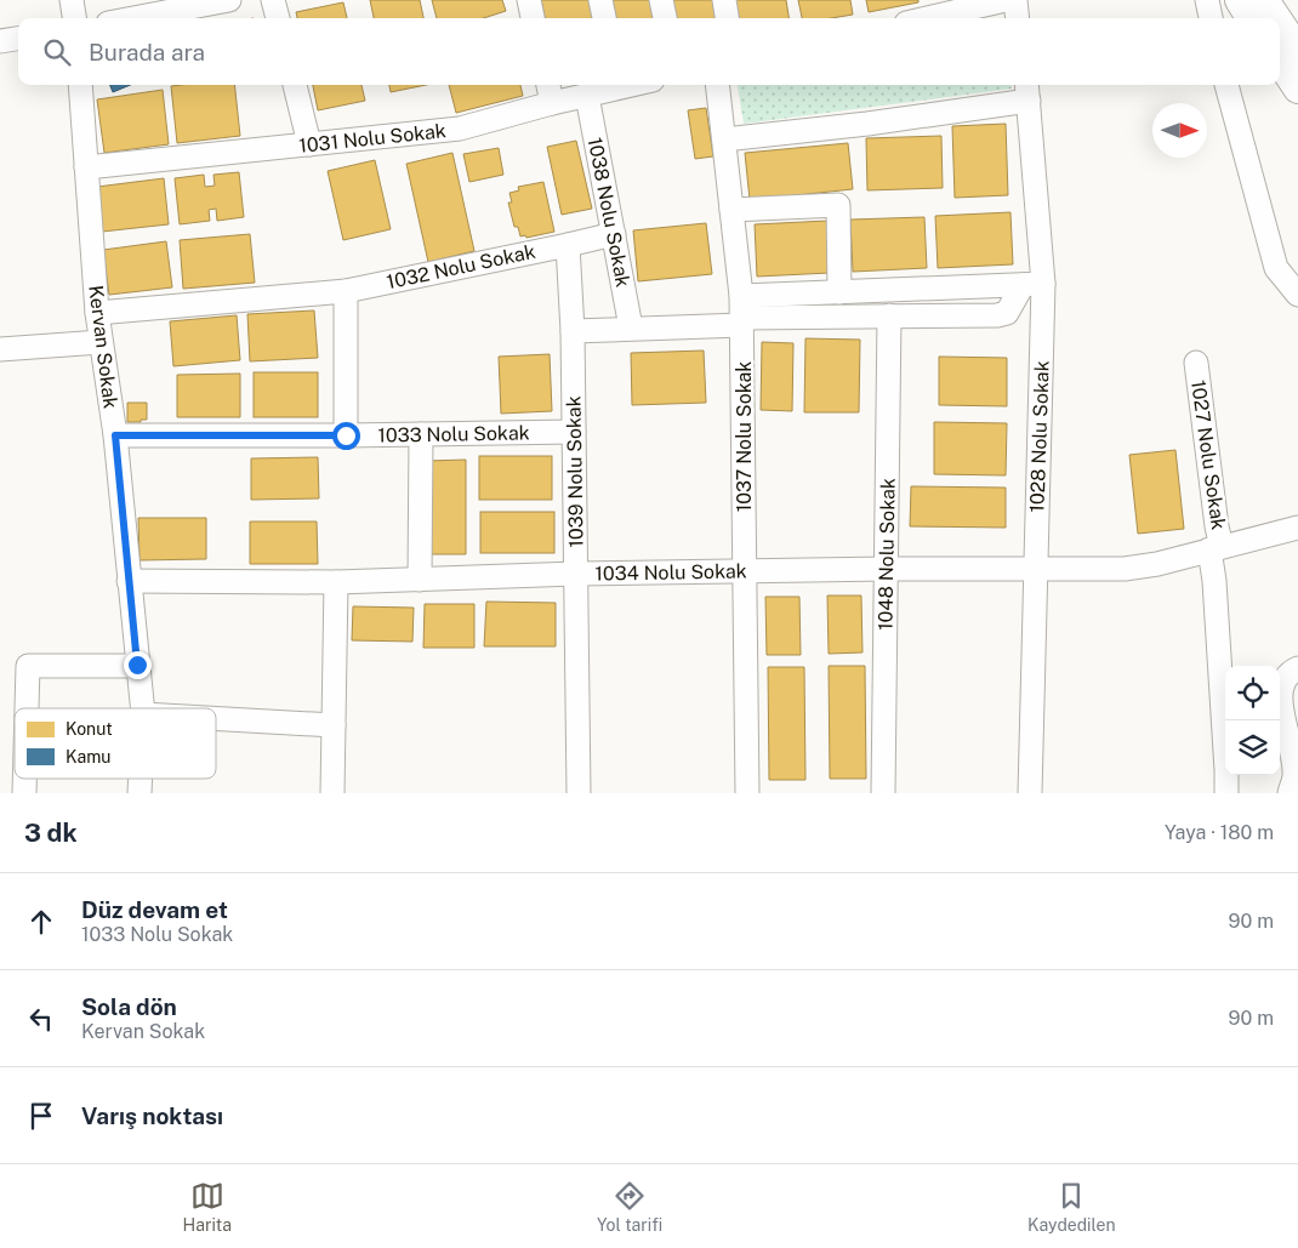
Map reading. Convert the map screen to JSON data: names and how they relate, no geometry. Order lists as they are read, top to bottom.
{
  "streets": {
    "street": [
      "1031 Nolu Sokak",
      "1038 Nolu Sokak",
      "1032 Nolu Sokak",
      "Kervan Sokak",
      "1033 Nolu Sokak",
      "1037 Nolu Sokak",
      "1028 Nolu Sokak",
      "1027 Nolu Sokak",
      "1039 Nolu Sokak",
      "1048 Nolu Sokak",
      "1034 Nolu Sokak"
    ]
  },
  "crossings": [
    ["1031 Nolu Sokak", "1038 Nolu Sokak"],
    ["1031 Nolu Sokak", "Kervan Sokak"],
    ["1038 Nolu Sokak", "1032 Nolu Sokak"],
    ["1032 Nolu Sokak", "Kervan Sokak"],
    ["Kervan Sokak", "1033 Nolu Sokak"],
    ["Kervan Sokak", "1034 Nolu Sokak"],
    ["1033 Nolu Sokak", "1039 Nolu Sokak"],
    ["1037 Nolu Sokak", "1034 Nolu Sokak"],
    ["1028 Nolu Sokak", "1034 Nolu Sokak"],
    ["1027 Nolu Sokak", "1034 Nolu Sokak"],
    ["1039 Nolu Sokak", "1034 Nolu Sokak"],
    ["1048 Nolu Sokak", "1034 Nolu Sokak"]
  ],
  "legend": ["Konut", "Kamu"],
  "north": "right",
  "page": {
    "search": "Burada ara",
    "heading": ["3 dk", "Yaya · 180 m"],
    "list": [
      ["Düz devam et", "1033 Nolu Sokak", "90 m"],
      ["Sola dön", "Kervan Sokak", "90 m"],
      "Varış noktası"
    ],
    "nav": ["Harita", "Yol tarifi", "Kaydedilen"]
  }
}
